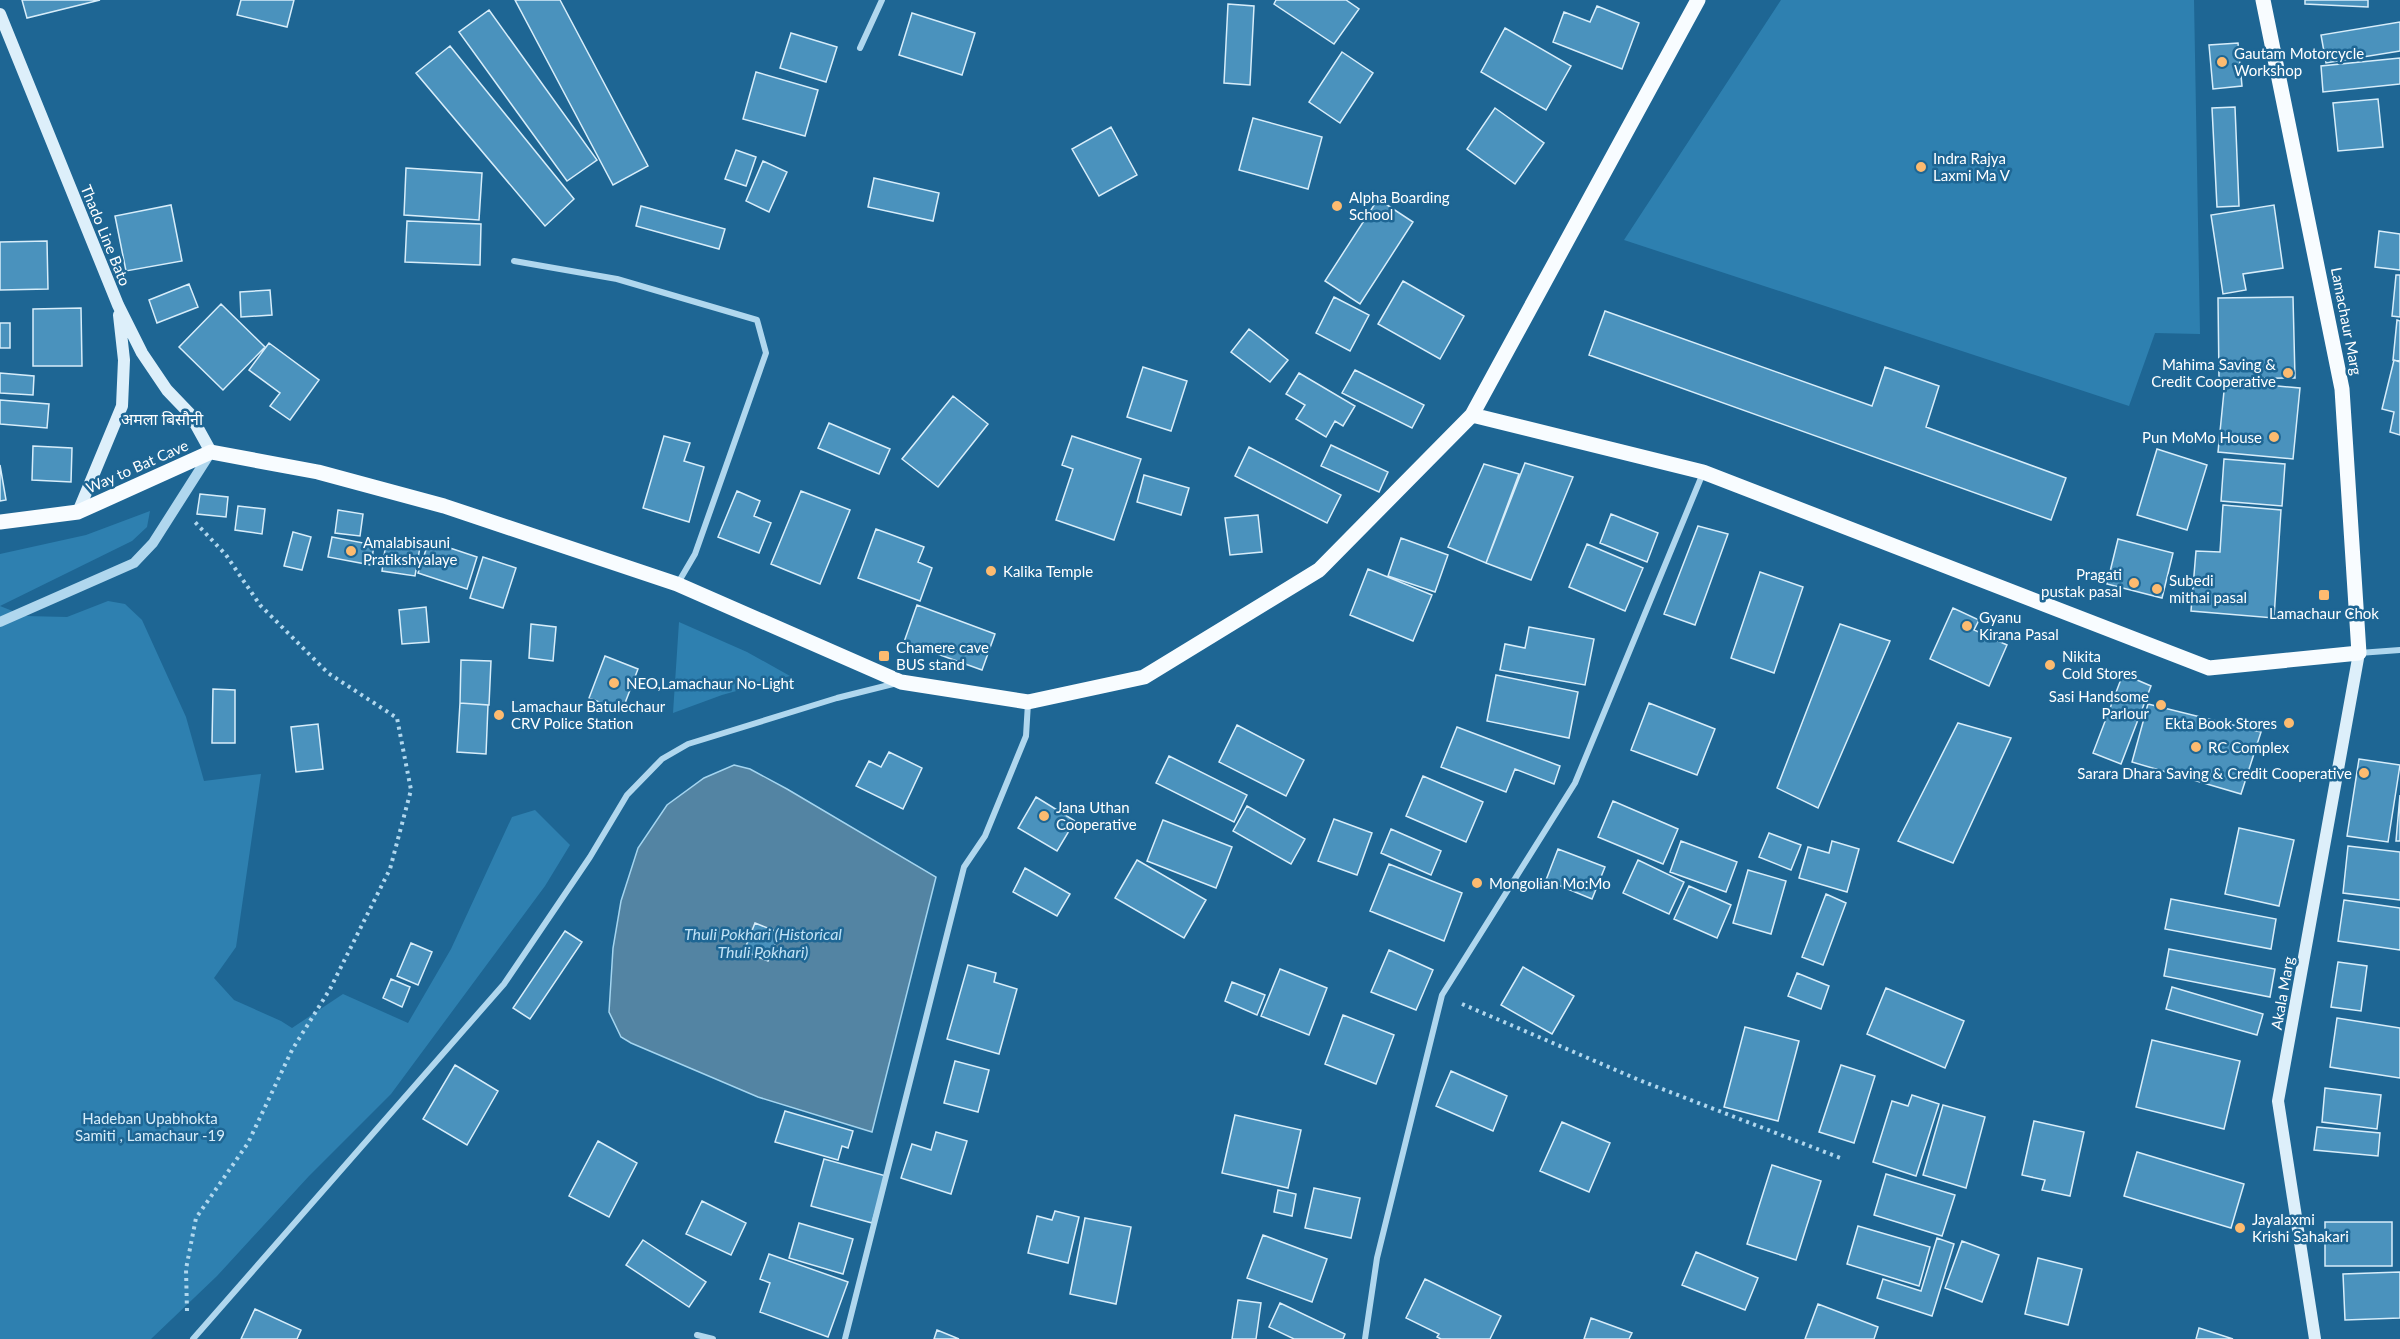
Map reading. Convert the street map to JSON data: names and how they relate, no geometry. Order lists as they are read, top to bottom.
{
  "streets": {
    "main road": [
      "Thado Line Bato",
      "Lamachaur Marg",
      "Way to Bat Cave",
      "Akala Marg"
    ]
  },
  "crossings": [
    ["Thado Line Bato", "Way to Bat Cave"],
    ["Lamachaur Marg", "Akala Marg"]
  ],
  "districts": ["अमला बिसौनी"],
  "water": ["Thuli Pokhari (Historical Thuli Pokhari)"],
  "parks": ["Hadeban Upabhokta Samiti , Lamachaur -19"],
  "places": {
    "other": [
      "Gautam Motorcycle Workshop",
      "Indra Rajya Laxmi Ma V",
      "Alpha Boarding School",
      "Mahima Saving & Credit Cooperative",
      "Pun MoMo House",
      "Amalabisauni Pratikshyalaye",
      "Kalika Temple",
      "Pragati pustak pasal",
      "Subedi mithai pasal",
      "Gyanu Kirana Pasal",
      "Nikita Cold Stores",
      "NEO,Lamachaur No-Light",
      "Sasi Handsome Parlour",
      "Lamachaur Batulechaur CRV Police Station",
      "Ekta Book Stores",
      "RC Complex",
      "Sarara Dhara Saving & Credit Cooperative",
      "Jana Uthan Cooperative",
      "Mongolian Mo:Mo",
      "Jayalaxmi Krishi Sahakari"
    ],
    "transit": ["Lamachaur Chok", "Chamere cave BUS stand"]
  }
}
